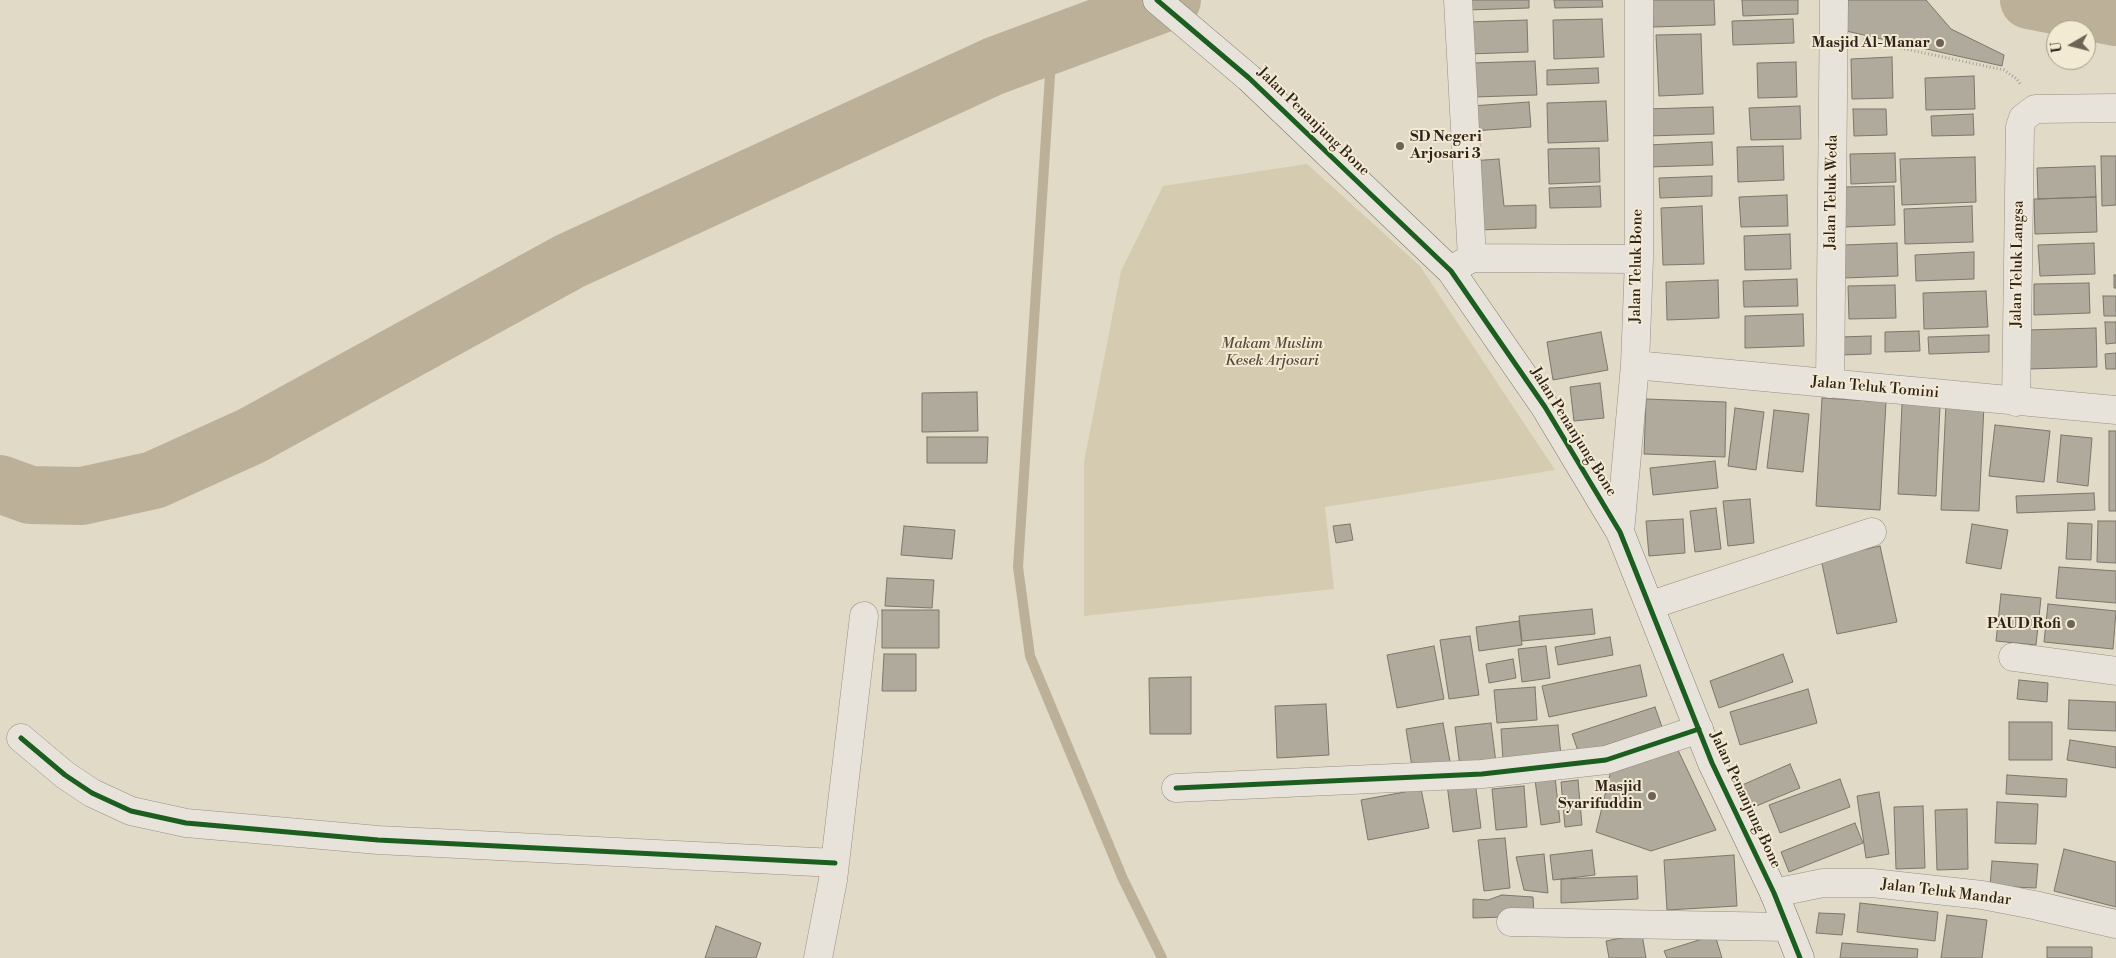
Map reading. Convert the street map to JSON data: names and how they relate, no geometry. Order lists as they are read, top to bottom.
{
  "streets": {
    "street": [
      "Jalan Penanjung Bone",
      "Jalan Teluk Weda",
      "Jalan Teluk Langsa",
      "Jalan Teluk Bone",
      "Jalan Teluk Tomini",
      "Jalan Teluk Mandar"
    ]
  },
  "crossings": [
    ["Jalan Penanjung Bone", "Jalan Teluk Bone"],
    ["Jalan Penanjung Bone", "Jalan Teluk Mandar"],
    ["Jalan Teluk Weda", "Jalan Teluk Tomini"],
    ["Jalan Teluk Langsa", "Jalan Teluk Tomini"],
    ["Jalan Teluk Bone", "Jalan Teluk Tomini"]
  ],
  "parks": ["Makam Muslim Kesek Arjosari"],
  "places": [
    "Masjid Al-Manar",
    "SD Negeri Arjosari 3",
    "PAUD Rofi",
    "Masjid Syarifuddin"
  ],
  "north": "left"
}
